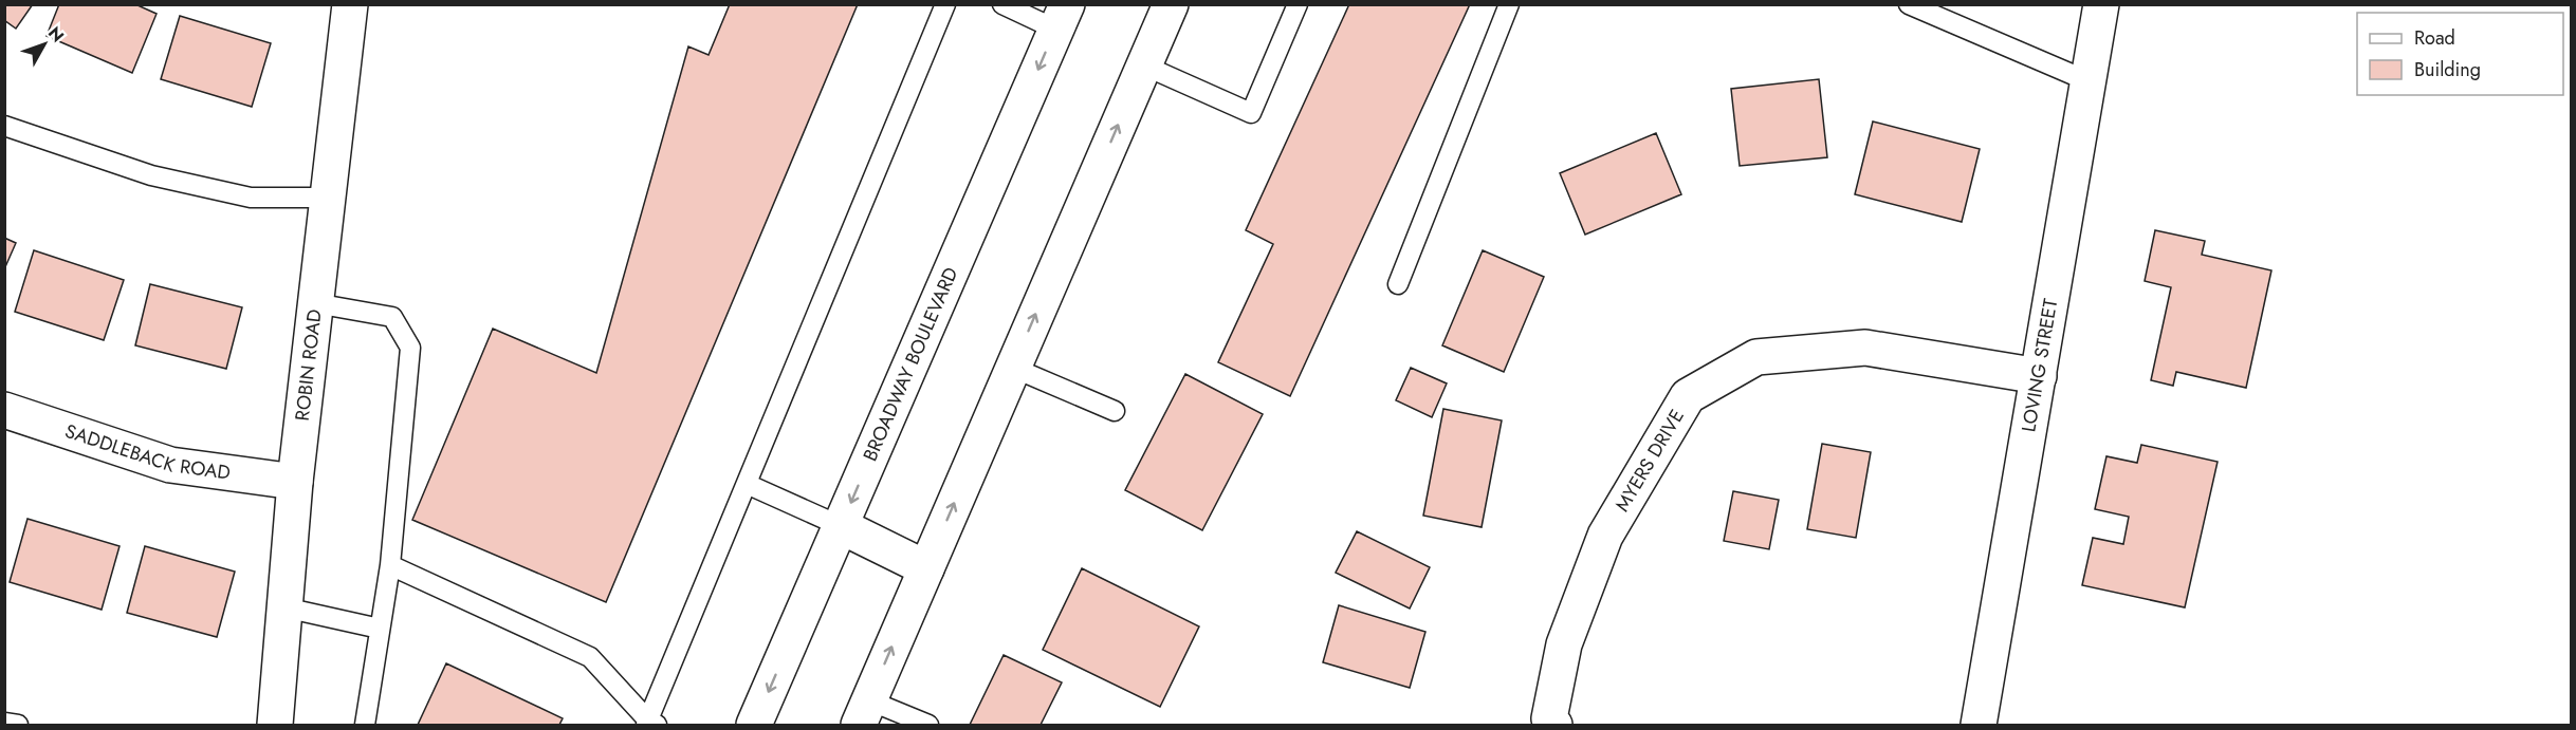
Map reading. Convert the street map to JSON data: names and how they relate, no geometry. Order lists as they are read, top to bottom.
{
  "streets": {
    "street": [
      "ROBIN ROAD",
      "BROADWAY BOULEVARD",
      "LOVING STREET",
      "SADDLEBACK ROAD",
      "MYERS DRIVE"
    ]
  },
  "crossings": [
    ["ROBIN ROAD", "SADDLEBACK ROAD"],
    ["LOVING STREET", "MYERS DRIVE"]
  ],
  "legend": ["Road", "Building"],
  "north": "top right"
}
